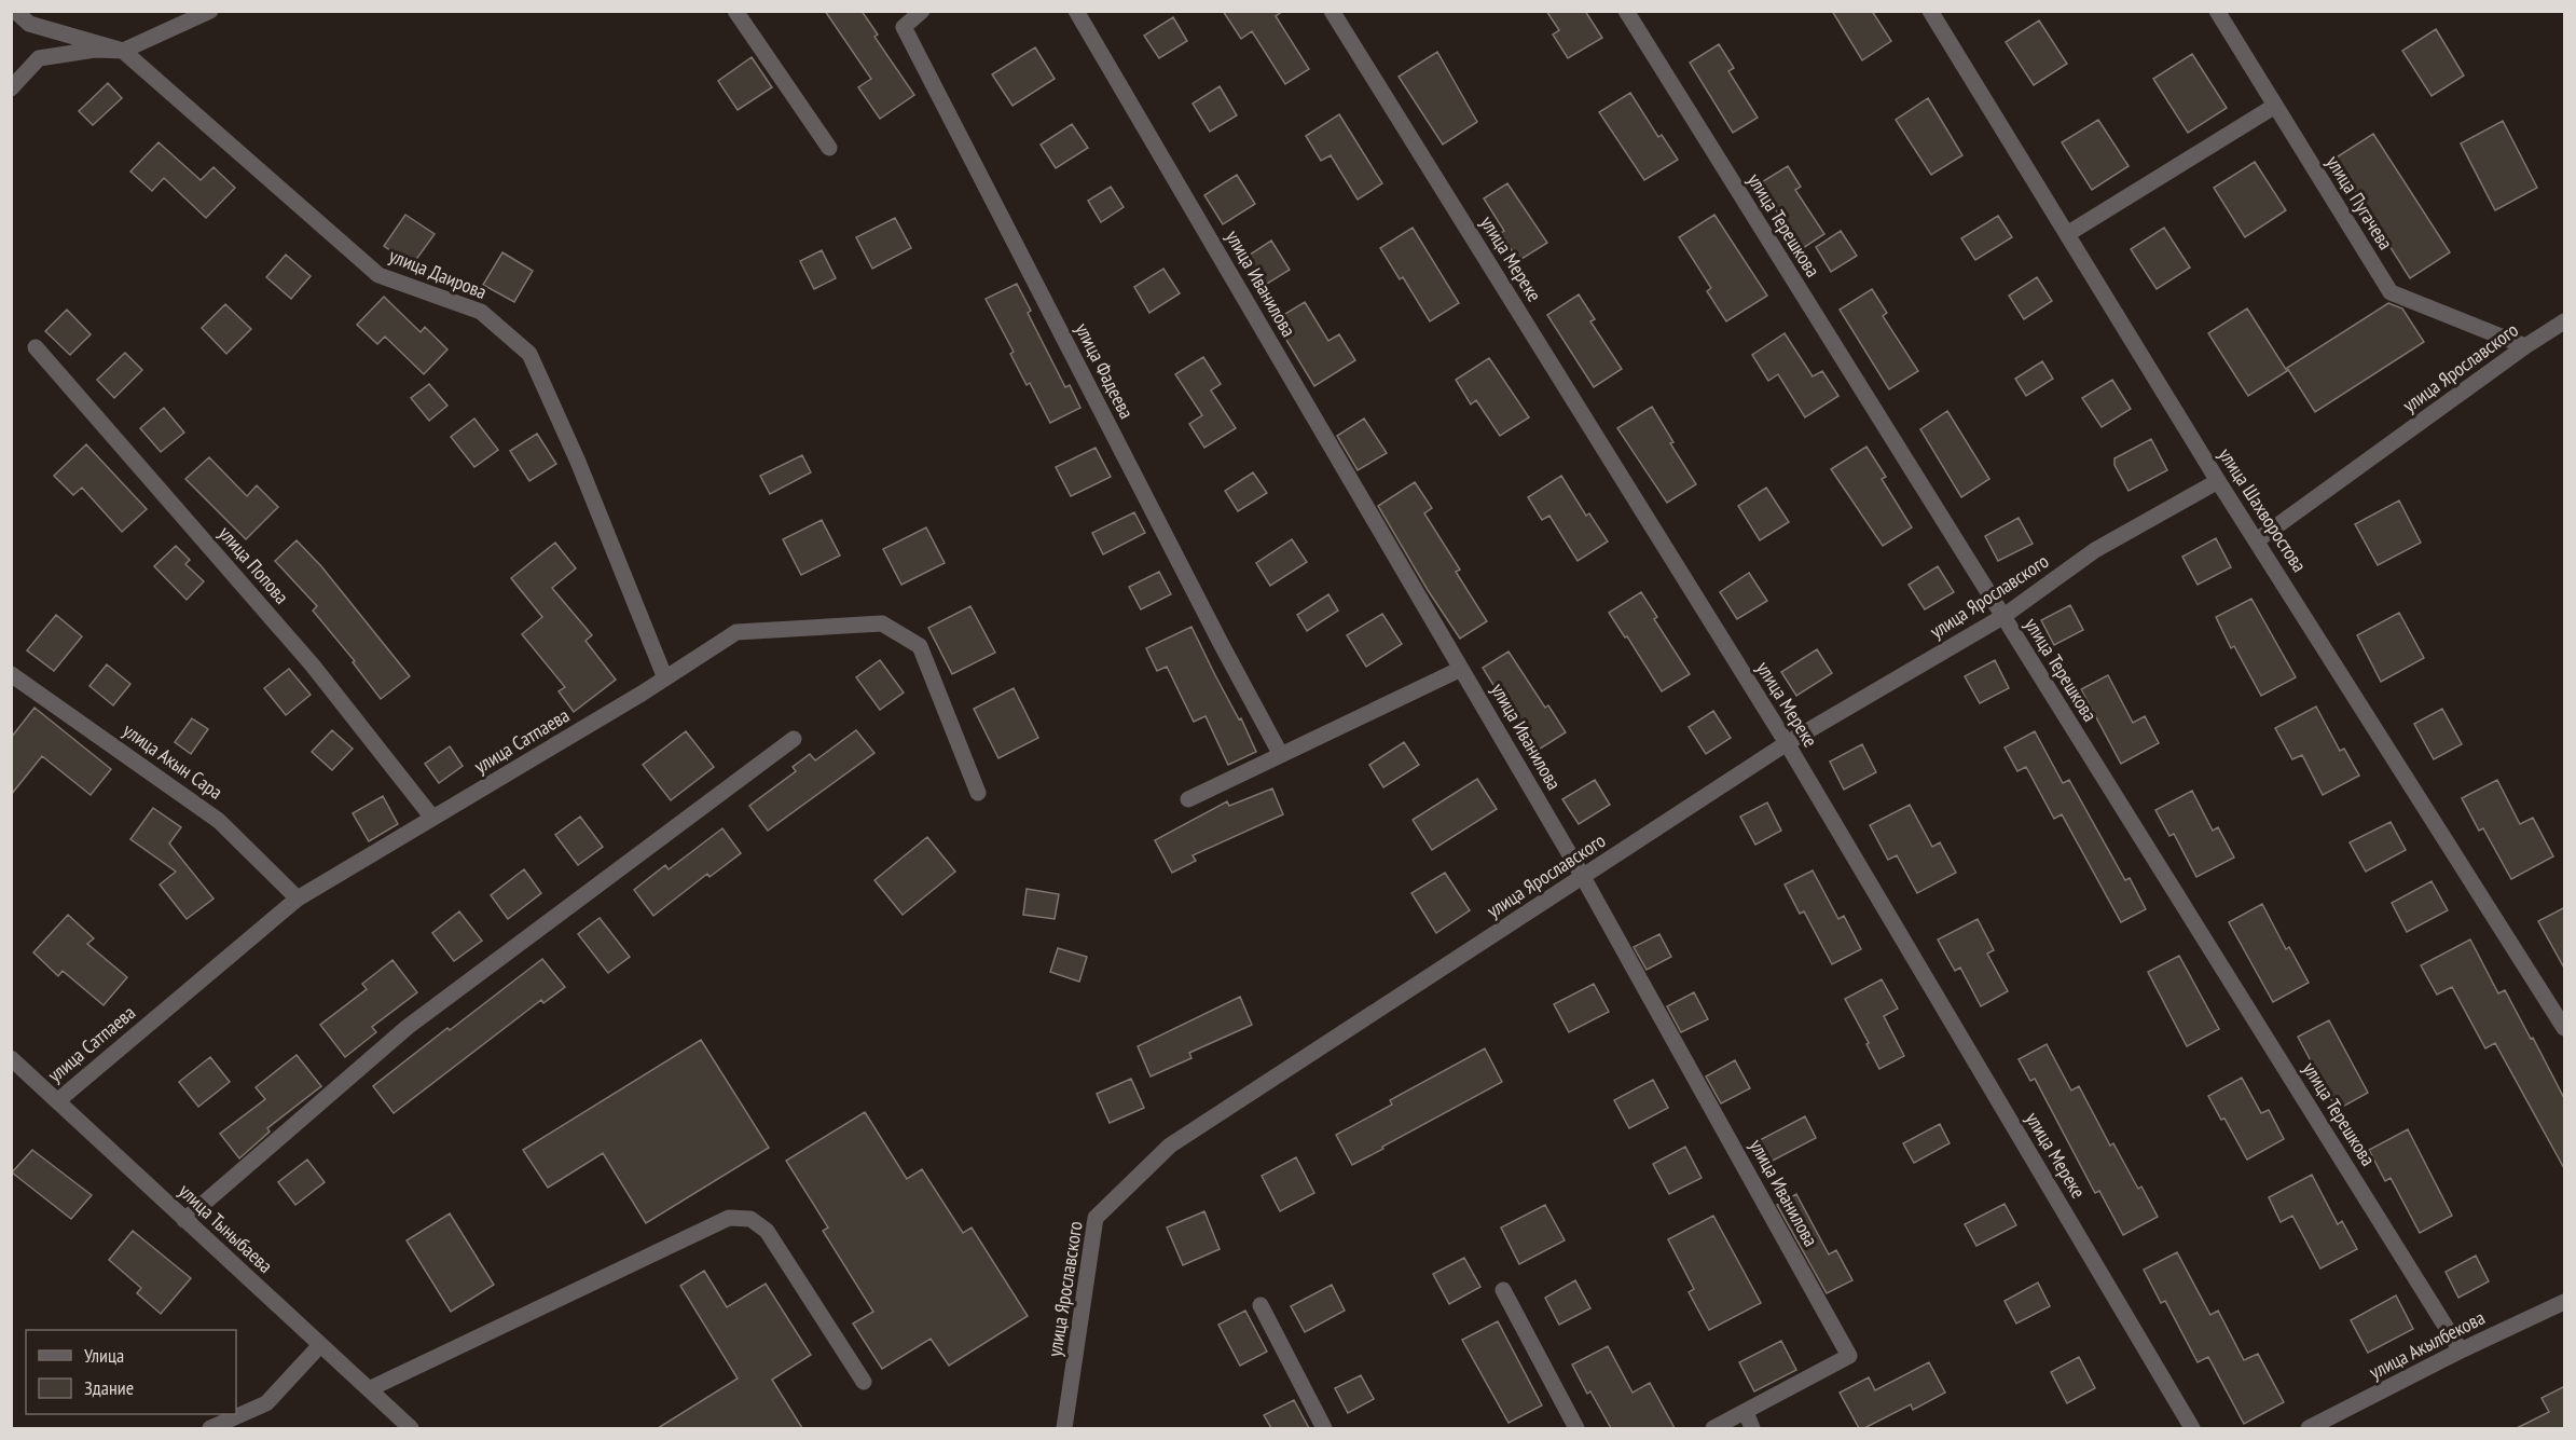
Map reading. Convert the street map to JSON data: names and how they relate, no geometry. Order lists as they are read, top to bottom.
{
  "streets": {
    "street": [
      "улица Пугачева",
      "улица Терешкова",
      "улица Мереке",
      "улица Даирова",
      "улица Иванилова",
      "улица Ярославского",
      "улица Фадеева",
      "улица Шахворостова",
      "улица Попова",
      "улица Сатпаева",
      "улица Акын Сара",
      "улица Тыныбаева",
      "улица Акылбекова"
    ]
  },
  "crossings": [
    ["улица Пугачева", "улица Ярославского"],
    ["улица Терешкова", "улица Ярославского"],
    ["улица Терешкова", "улица Акылбекова"],
    ["улица Мереке", "улица Ярославского"],
    ["улица Даирова", "улица Сатпаева"],
    ["улица Иванилова", "улица Ярославского"],
    ["улица Ярославского", "улица Шахворостова"],
    ["улица Попова", "улица Сатпаева"],
    ["улица Сатпаева", "улица Акын Сара"],
    ["улица Сатпаева", "улица Тыныбаева"]
  ],
  "legend": ["Улица", "Здание"]
}
